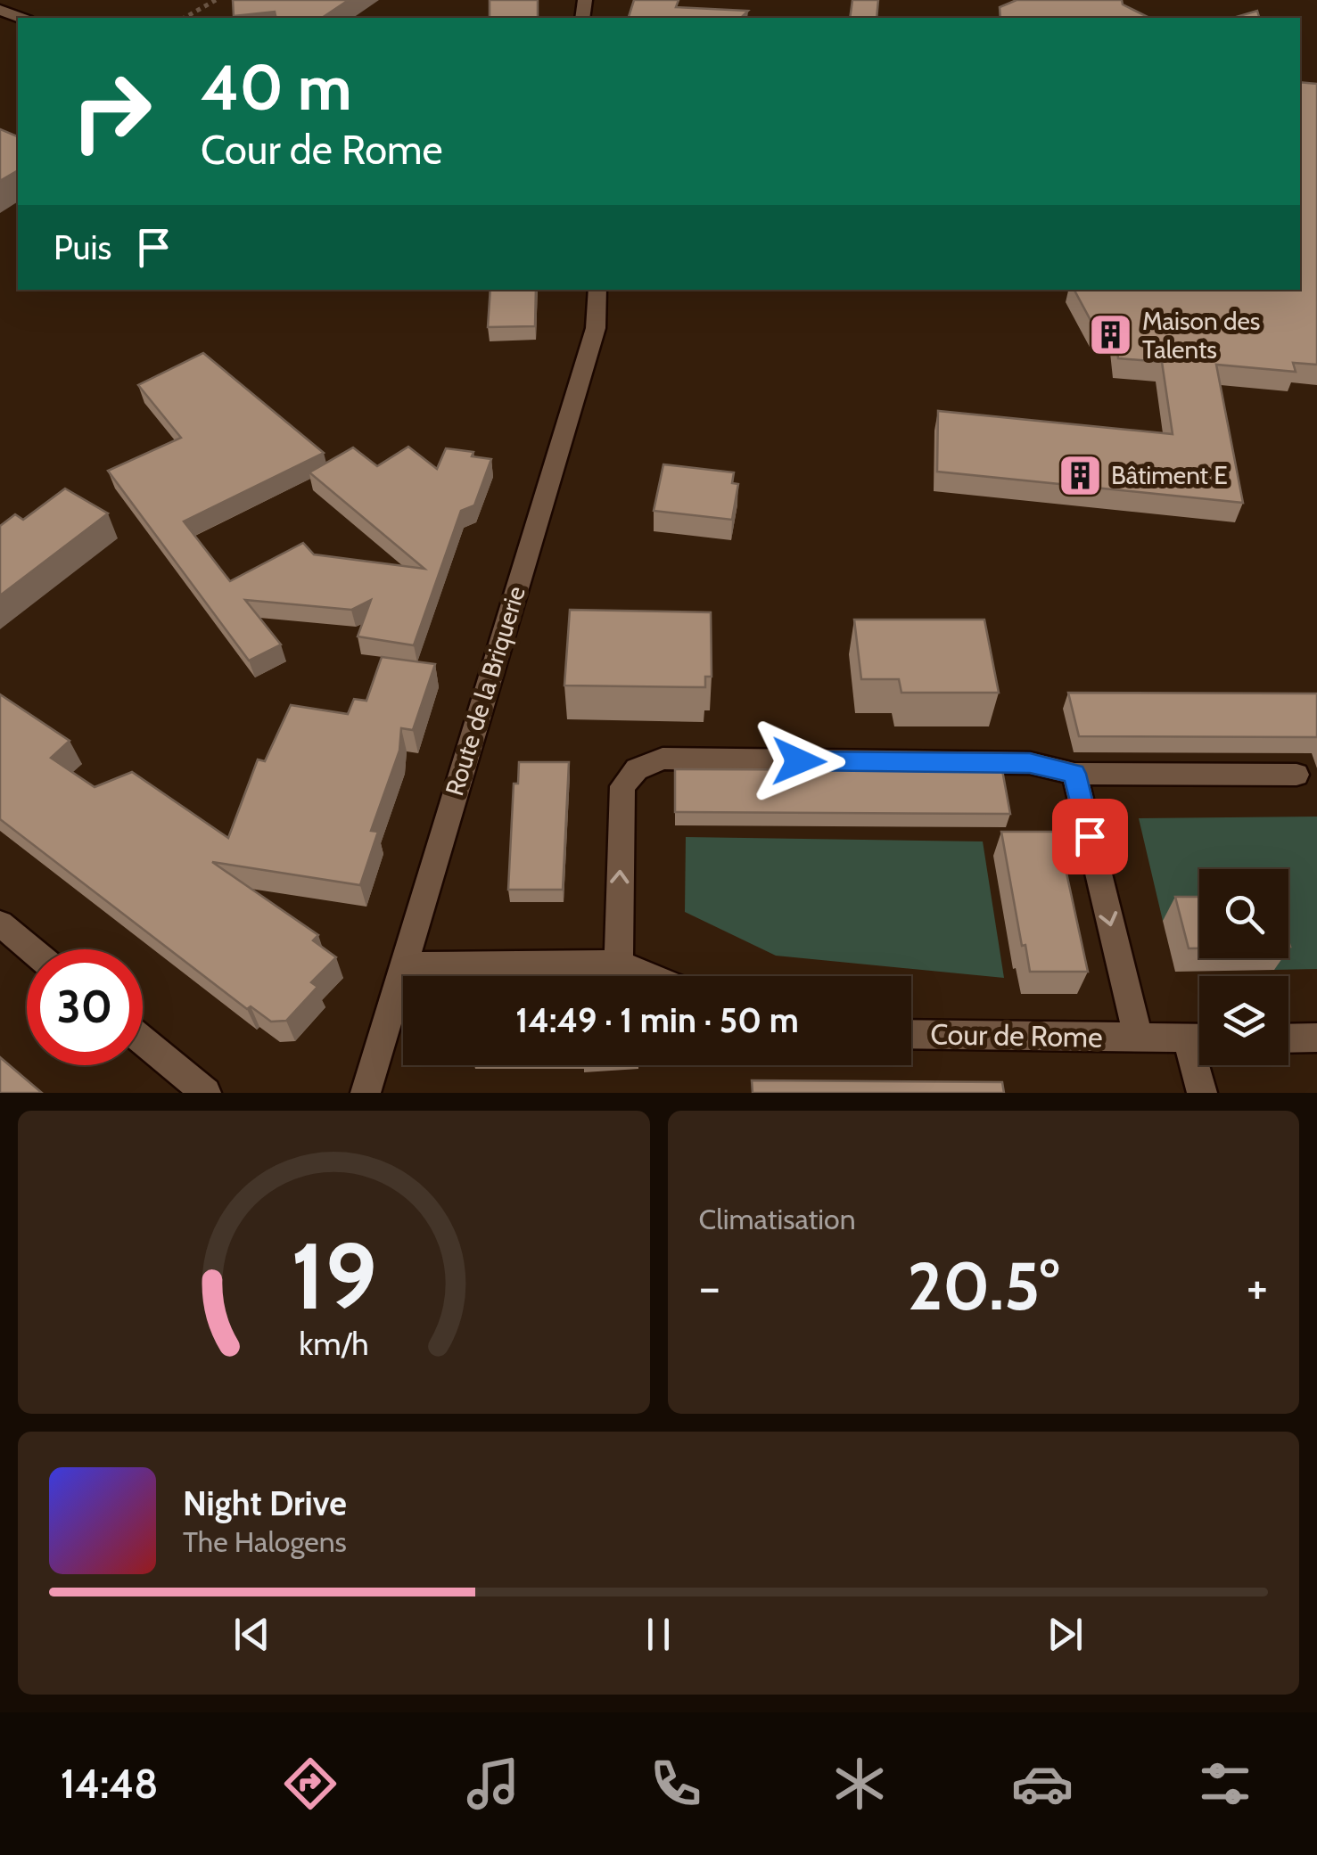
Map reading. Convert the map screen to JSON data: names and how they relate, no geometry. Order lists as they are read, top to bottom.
{
  "streets": {
    "street": ["Route de la Briquerie", "Cour de Rome"]
  },
  "one_way": ["Cour de Rome"],
  "places": {
    "building": ["Maison des Talents", "Bâtiment E"]
  },
  "page": {
    "turn": ["40 m", "Cour de Rome"],
    "then": "Puis",
    "limit": "30",
    "trip": "14:49 · 1 min · 50 m",
    "tile": "Climatisation",
    "heat": ["−", "20.5°", "+"],
    "song": ["Night Drive", "The Halogens"],
    "tabs": "14:48",
    "gauge": ["19", "km/h"]
  }
}
